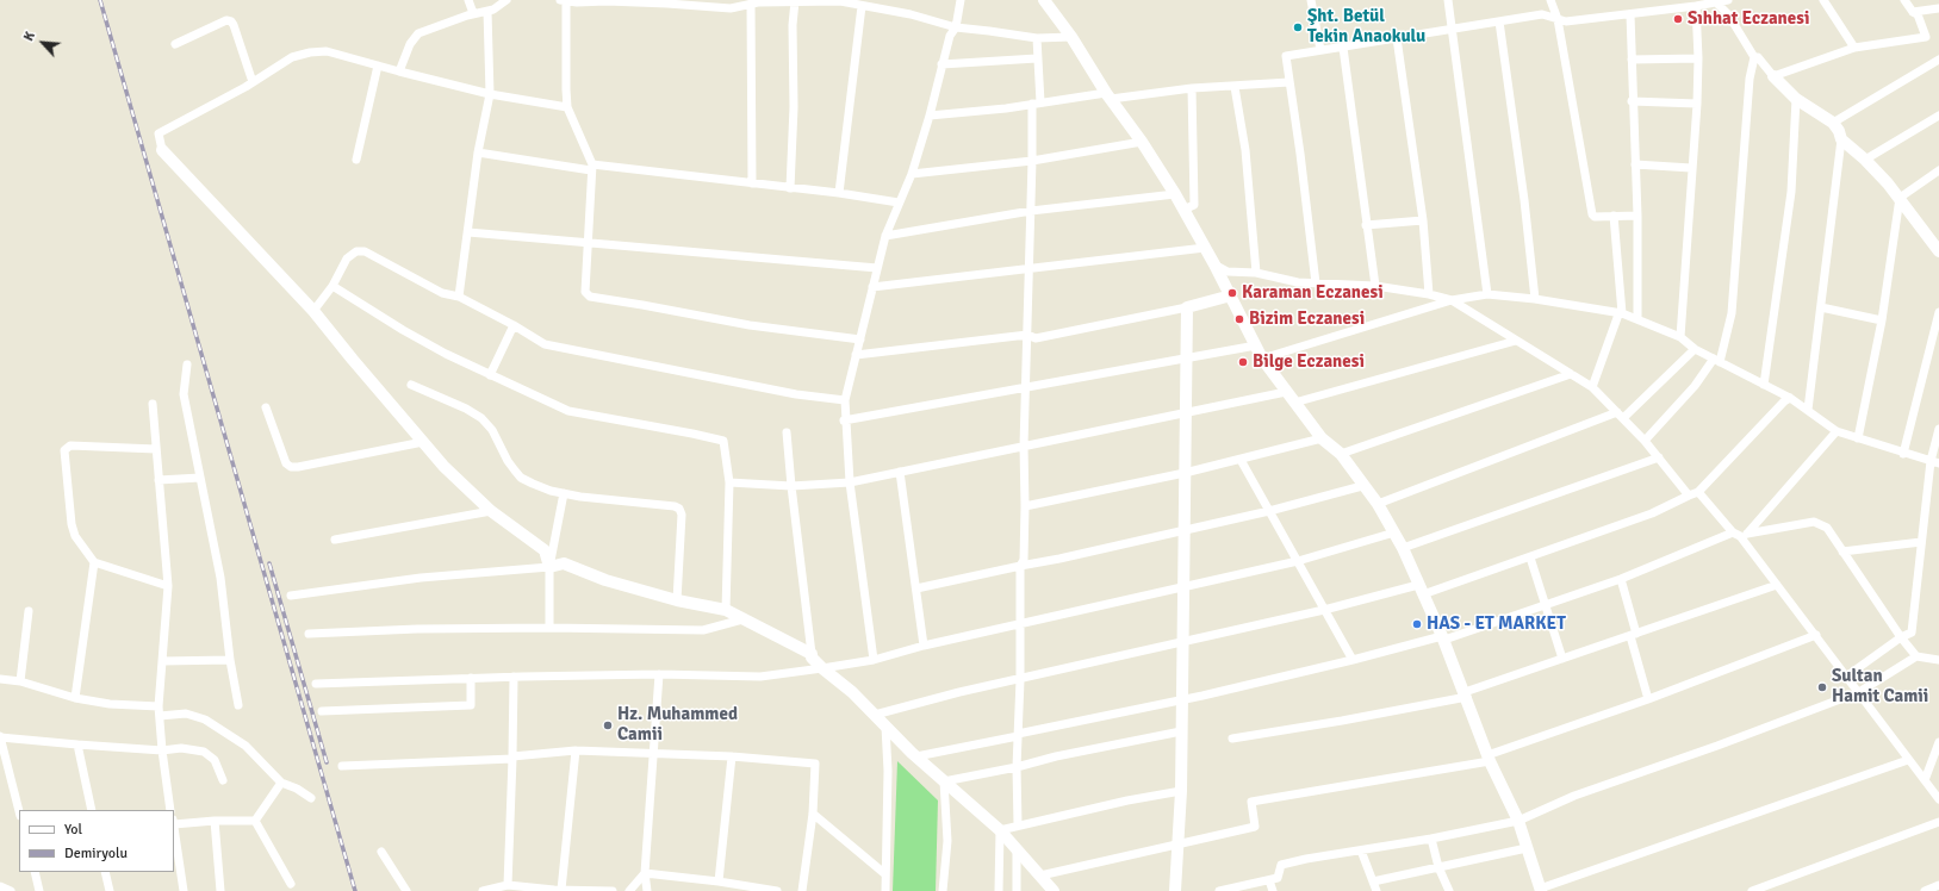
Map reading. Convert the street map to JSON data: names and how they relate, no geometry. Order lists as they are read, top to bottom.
{
  "places": [
    "Sıhhat Eczanesi",
    "Şht. Betül Tekin Anaokulu",
    "Karaman Eczanesi",
    "Bizim Eczanesi",
    "Bilge Eczanesi",
    "HAS - ET MARKET",
    "Sultan Hamit Camii",
    "Hz. Muhammed Camii"
  ],
  "legend": ["Yol", "Demiryolu"],
  "north": "top left"
}
